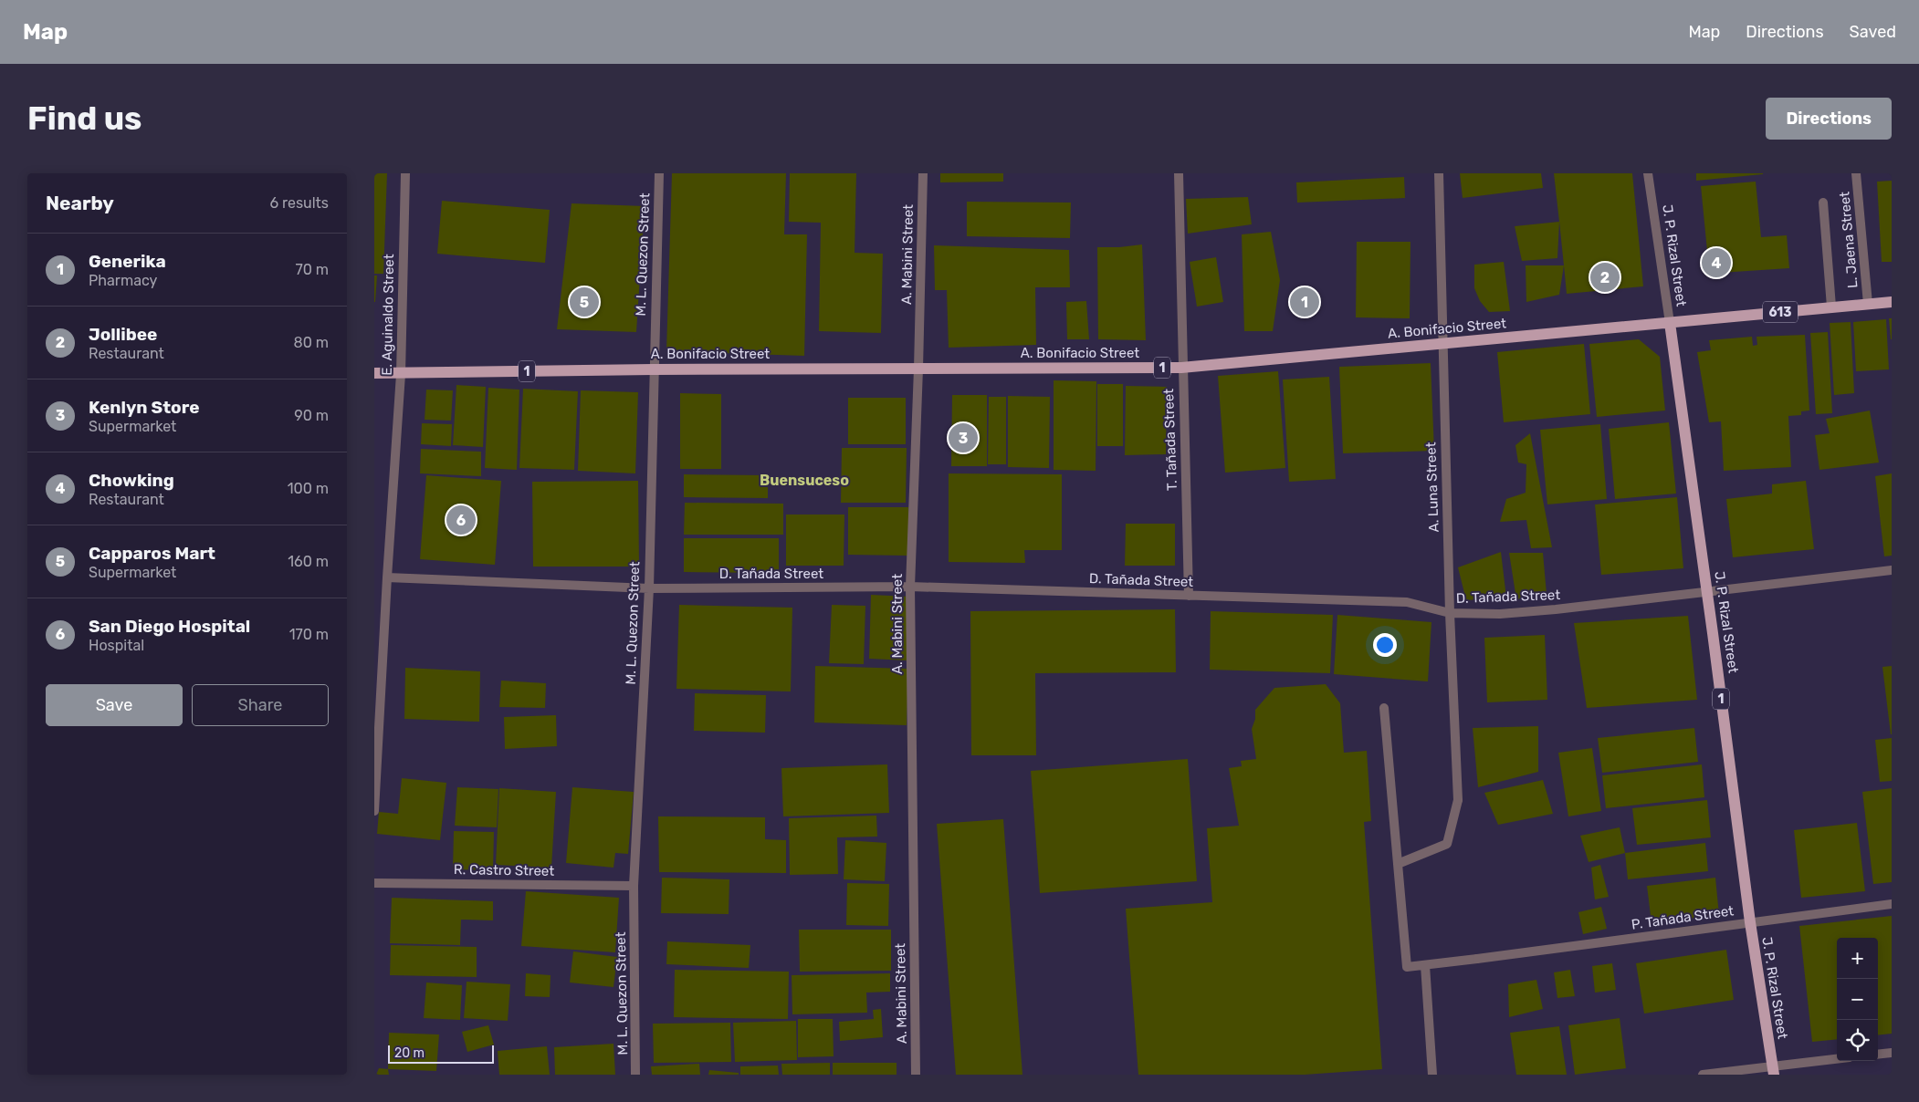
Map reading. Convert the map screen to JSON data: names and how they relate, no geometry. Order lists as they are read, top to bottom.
{
  "streets": {
    "main road": [
      "J. P. Rizal Street",
      "613",
      "A. Bonifacio Street",
      "1"
    ],
    "street": [
      "L. Jaena Street",
      "M. L. Quezon Street",
      "A. Mabini Street",
      "E. Aguinaldo Street",
      "T. Tañada Street",
      "A. Luna Street",
      "D. Tañada Street",
      "R. Castro Street",
      "P. Tañada Street"
    ]
  },
  "crossings": [
    ["L. Jaena Street", "A. Bonifacio Street"],
    ["M. L. Quezon Street", "A. Bonifacio Street"],
    ["M. L. Quezon Street", "D. Tañada Street"],
    ["M. L. Quezon Street", "R. Castro Street"],
    ["A. Mabini Street", "A. Bonifacio Street"],
    ["A. Mabini Street", "D. Tañada Street"],
    ["J. P. Rizal Street", "A. Bonifacio Street"],
    ["J. P. Rizal Street", "D. Tañada Street"],
    ["J. P. Rizal Street", "P. Tañada Street"],
    ["E. Aguinaldo Street", "A. Bonifacio Street"],
    ["E. Aguinaldo Street", "D. Tañada Street"],
    ["A. Bonifacio Street", "T. Tañada Street"],
    ["A. Bonifacio Street", "A. Luna Street"],
    ["T. Tañada Street", "D. Tañada Street"],
    ["A. Luna Street", "D. Tañada Street"],
    ["A. Luna Street", "P. Tañada Street"]
  ],
  "districts": ["Buensuceso"],
  "scale_bar": "20 m",
  "page": {
    "header": "Map",
    "nav": ["Map", "Directions", "Saved"],
    "buttons": [
      "Directions",
      ["Save", "Share"]
    ],
    "title": "Find us",
    "heading": ["Nearby", "6 results"],
    "list": [
      {
        "mark": "1",
        "name": "Generika",
        "note": "Pharmacy",
        "value": "70 m"
      },
      {
        "mark": "2",
        "name": "Jollibee",
        "note": "Restaurant",
        "value": "80 m"
      },
      {
        "mark": "3",
        "name": "Kenlyn Store",
        "note": "Supermarket",
        "value": "90 m"
      },
      {
        "mark": "4",
        "name": "Chowking",
        "note": "Restaurant",
        "value": "100 m"
      },
      {
        "mark": "5",
        "name": "Capparos Mart",
        "note": "Supermarket",
        "value": "160 m"
      },
      {
        "mark": "6",
        "name": "San Diego Hospital",
        "note": "Hospital",
        "value": "170 m"
      }
    ],
    "pins": [
      "4",
      "2",
      "1",
      "5",
      "3",
      "6"
    ],
    "map_buttons": ["+", "−"],
    "scale": "20 m"
  }
}
